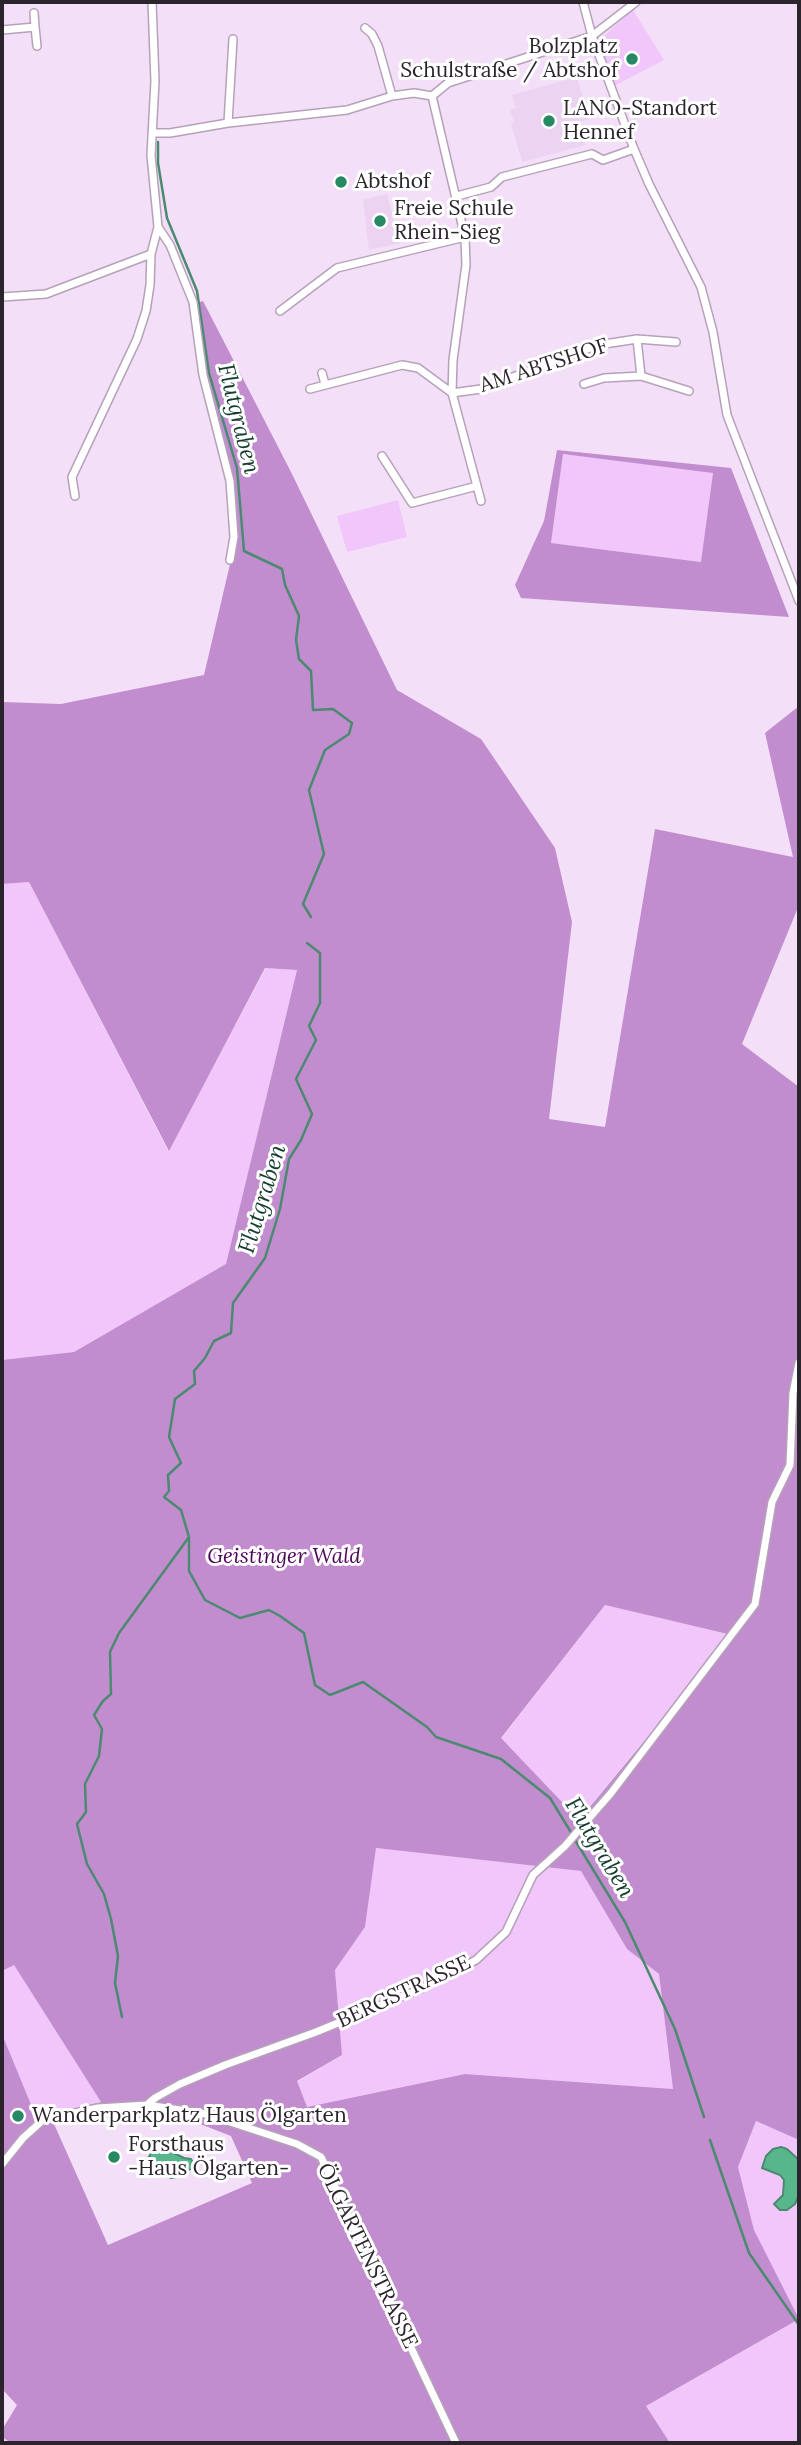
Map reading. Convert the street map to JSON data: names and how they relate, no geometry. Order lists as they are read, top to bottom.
{
  "streets": {
    "street": ["AM ABTSHOF", "BERGSTRASSE", "ÖLGARTENSTRASSE"]
  },
  "crossings": [
    ["BERGSTRASSE", "ÖLGARTENSTRASSE"]
  ],
  "water": ["Flutgraben"],
  "parks": ["Geistinger Wald"],
  "places": [
    "Bolzplatz Schulstraße / Abtshof",
    "LANO-Standort Hennef",
    "Abtshof",
    "Freie Schule Rhein-Sieg",
    "Wanderparkplatz Haus Ölgarten",
    "Forsthaus -Haus Ölgarten-"
  ]
}
